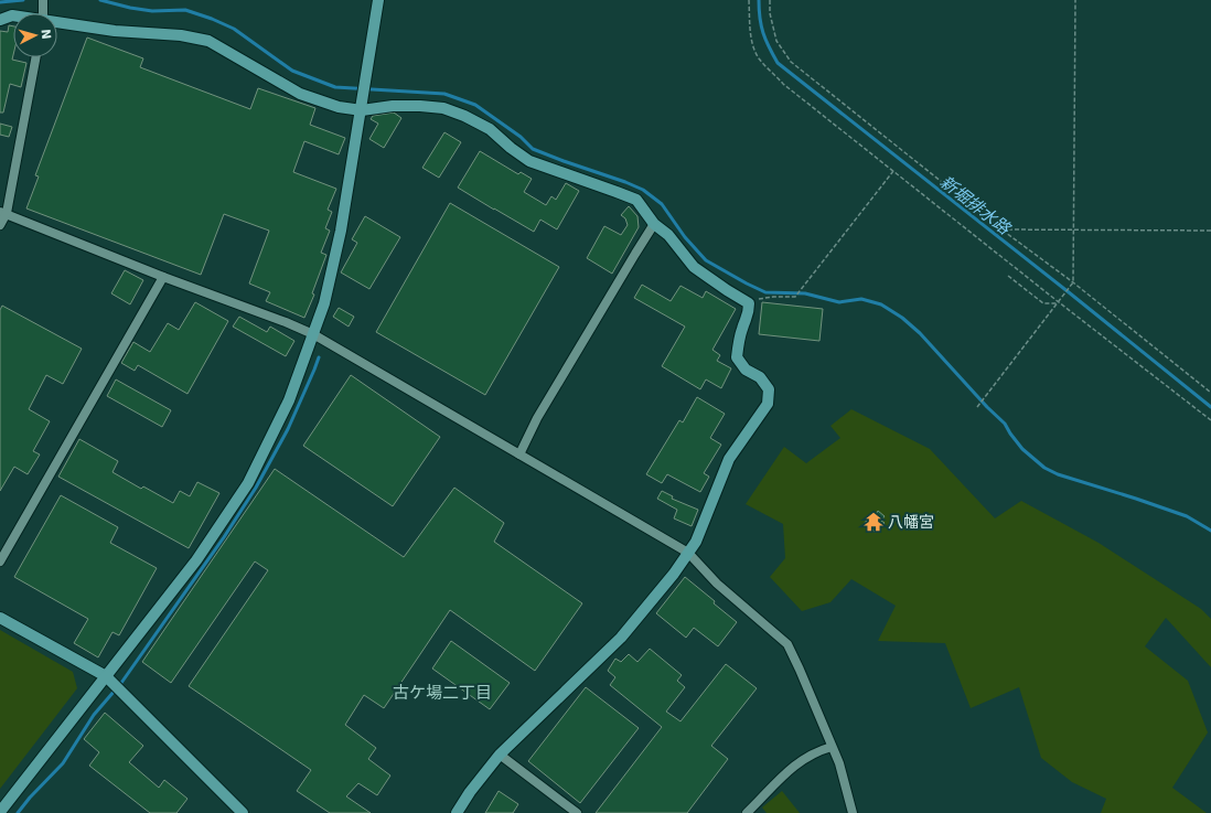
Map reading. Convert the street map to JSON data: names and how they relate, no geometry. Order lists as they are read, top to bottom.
{
  "districts": ["古ケ場二丁目"],
  "water": ["新堀排水路"],
  "places": {
    "temple": ["八幡宮"]
  },
  "north": "right"
}
